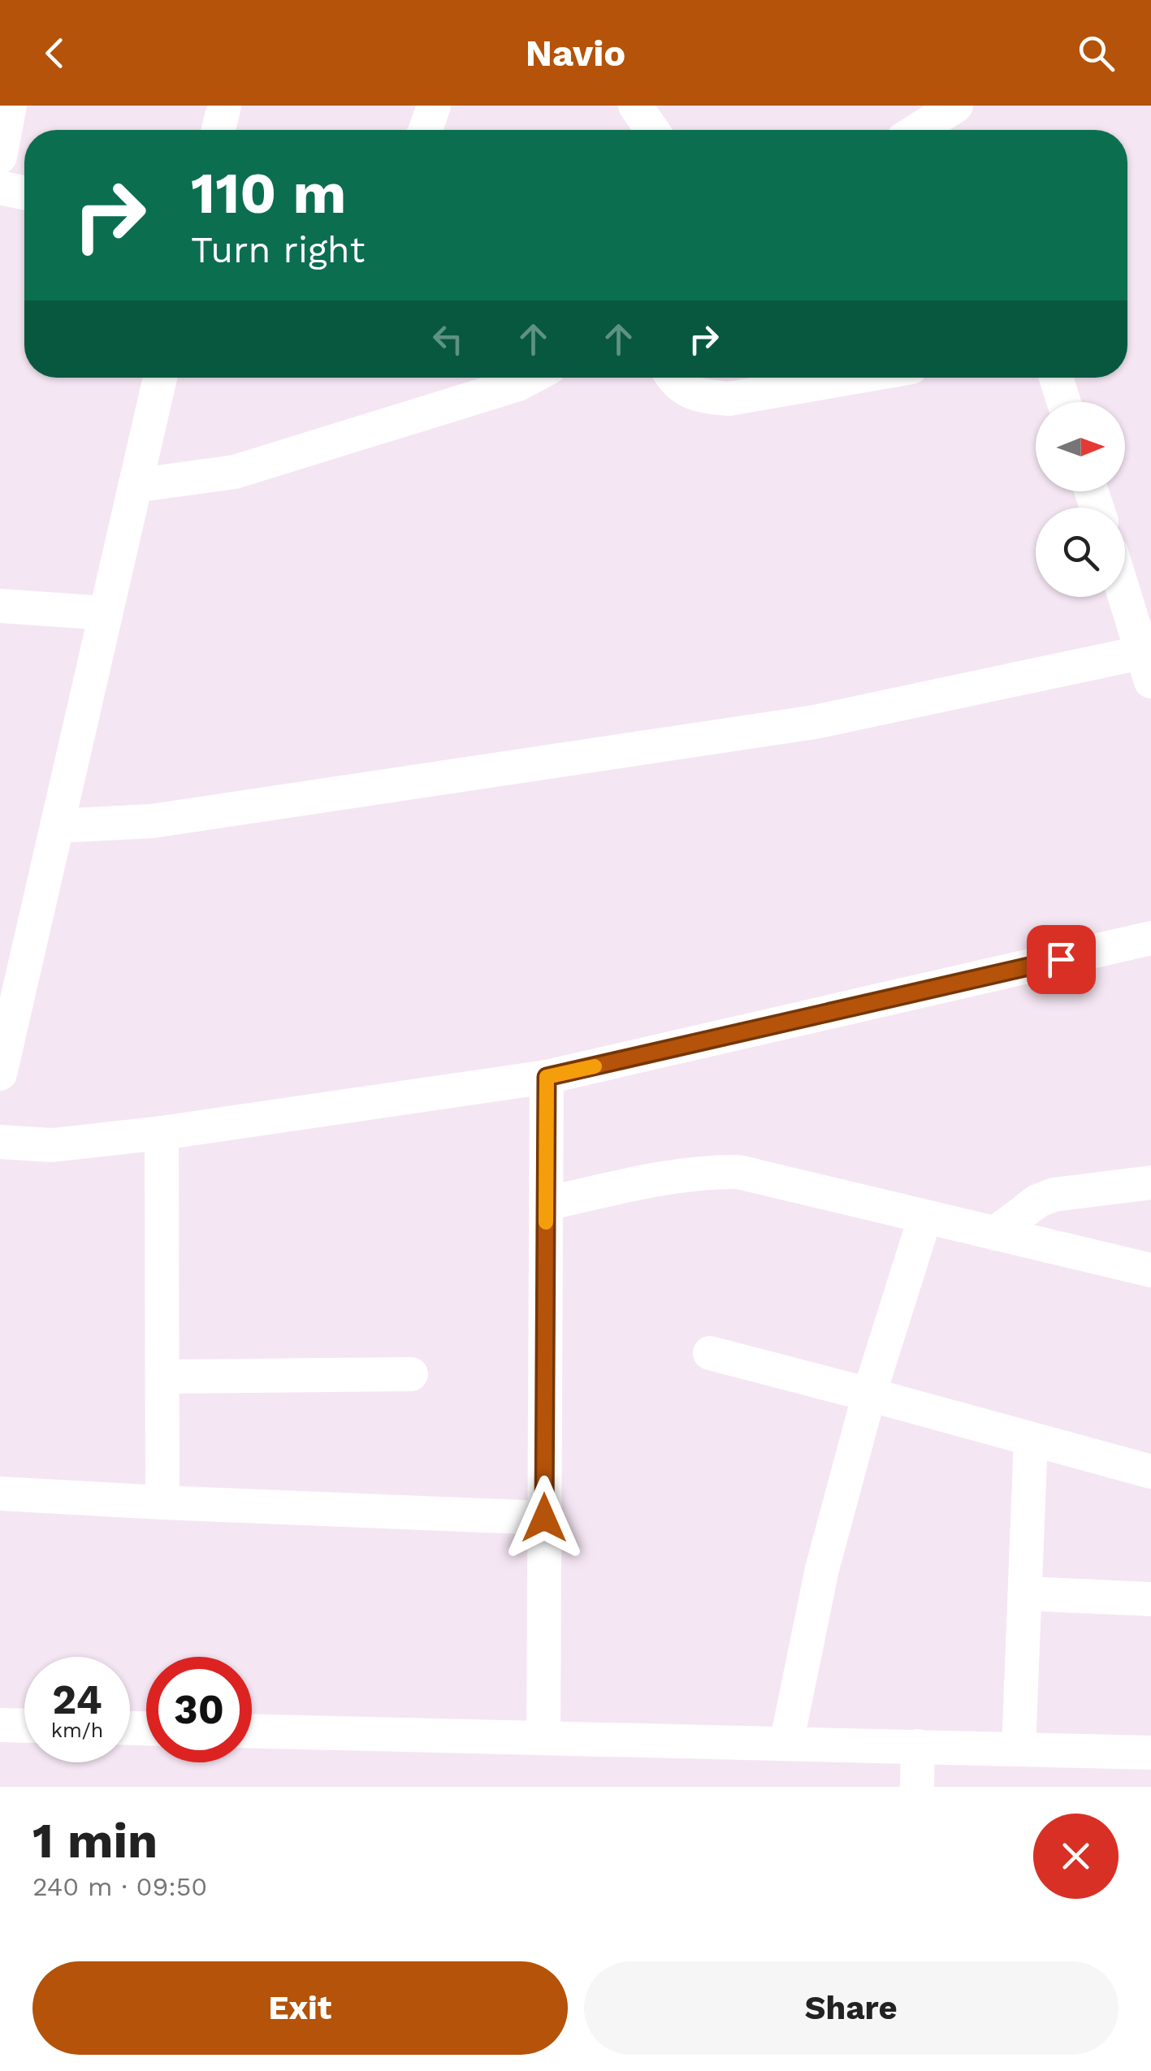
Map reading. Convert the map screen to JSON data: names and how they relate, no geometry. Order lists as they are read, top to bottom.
{
  "north": "right",
  "page": {
    "header": "Navio",
    "turn": ["110 m", "Turn right"],
    "speed": "24 km/h",
    "limit": "30",
    "heading": ["1 min", "240 m · 09:50"],
    "buttons": ["Exit", "Share"]
  }
}
